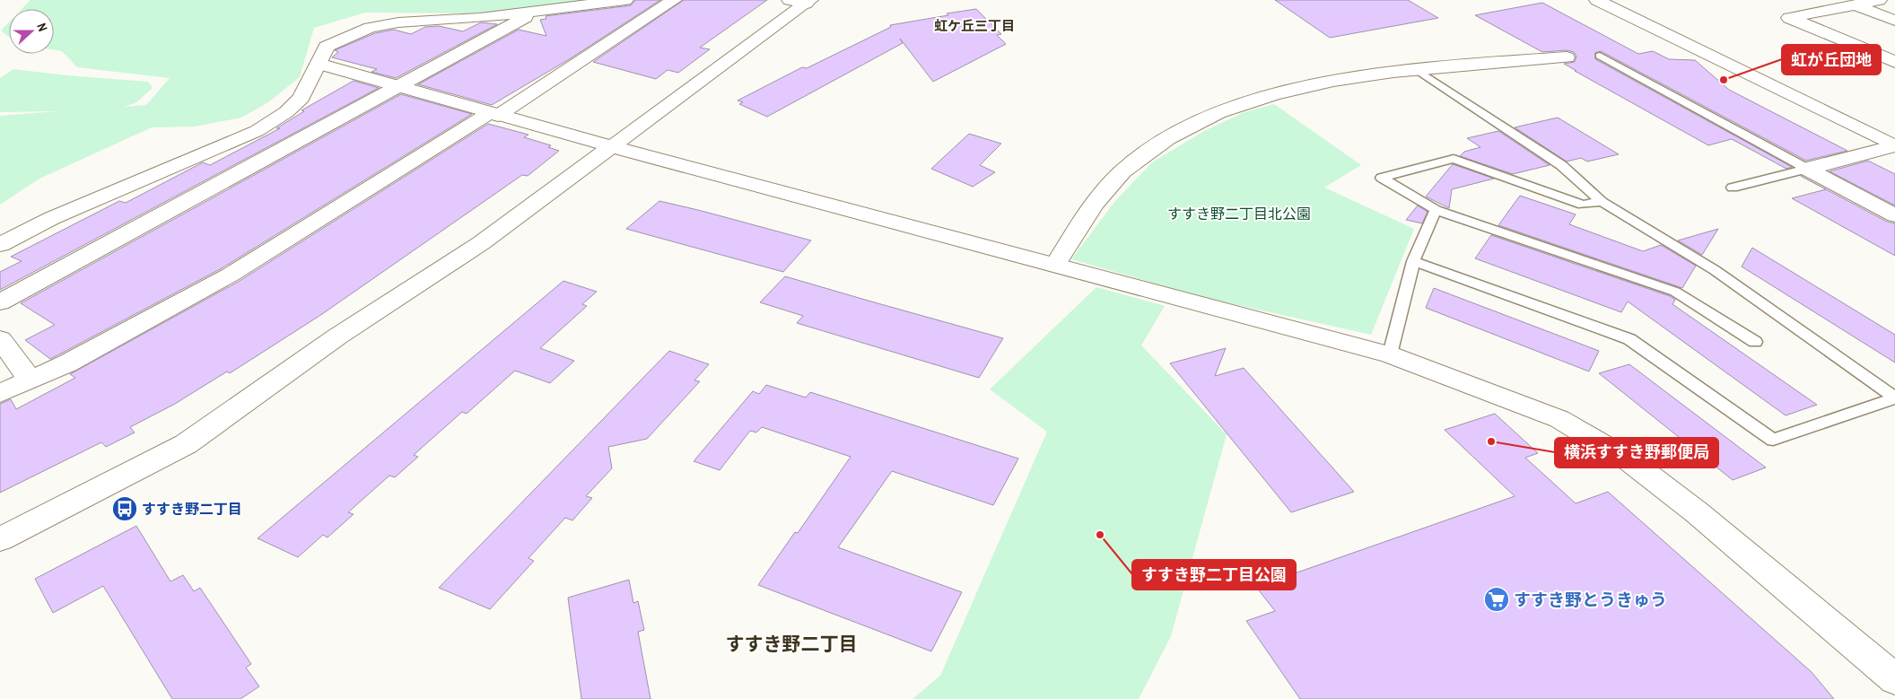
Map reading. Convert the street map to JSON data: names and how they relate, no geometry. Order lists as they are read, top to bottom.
{
  "districts": ["虹ケ丘三丁目", "すすき野二丁目"],
  "parks": ["すすき野二丁目北公園"],
  "places": {
    "other": ["虹が丘団地", "横浜すすき野郵便局", "すすき野二丁目公園"],
    "bus stop": ["すすき野二丁目"],
    "supermarket": ["すすき野とうきゅう"]
  },
  "north": "right"
}
